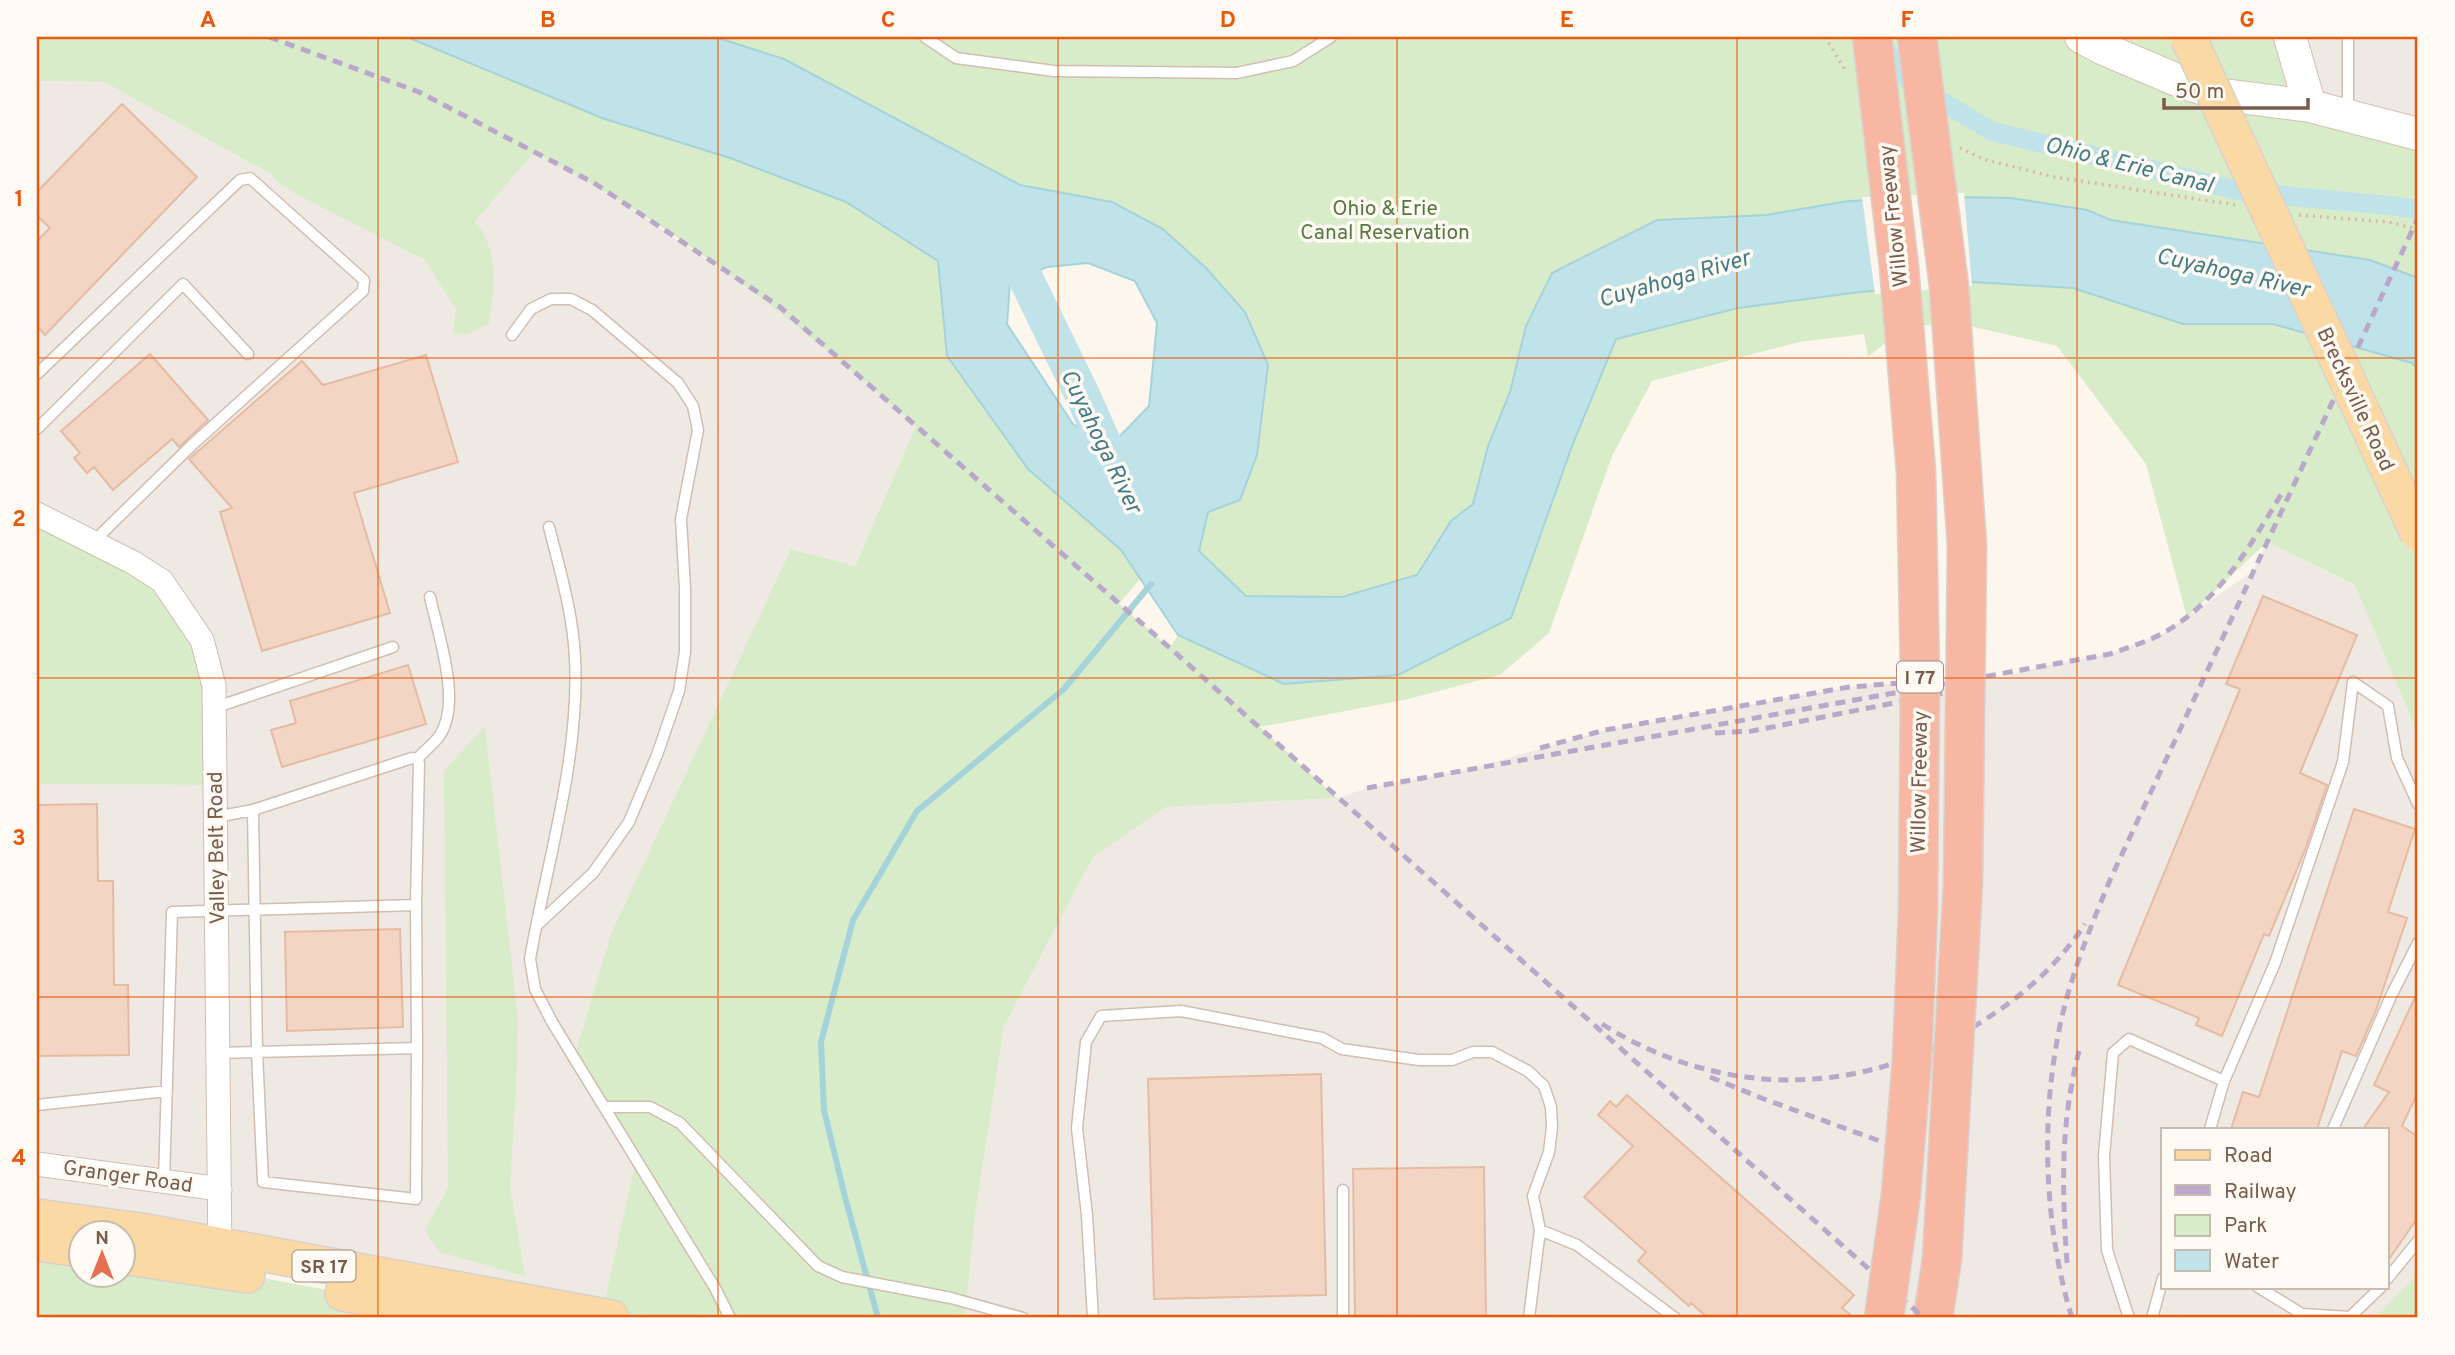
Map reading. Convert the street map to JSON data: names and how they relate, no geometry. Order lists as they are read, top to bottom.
{
  "streets": {
    "highway": ["Willow Freeway", "I 77"],
    "main road": ["Brecksville Road", "SR 17"],
    "street": ["Valley Belt Road", "Granger Road"]
  },
  "crossings": [
    ["Valley Belt Road", "Granger Road"],
    ["Valley Belt Road", "SR 17"]
  ],
  "water": ["Ohio & Erie Canal", "Cuyahoga River"],
  "parks": ["Ohio & Erie Canal Reservation"],
  "legend": [
    "Road",
    "Railway",
    "Park",
    "Water"
  ],
  "scale_bar": "50 m",
  "north": "top",
  "grid": {
    "columns": [
      "A",
      "B",
      "C",
      "D",
      "E",
      "F",
      "G"
    ],
    "rows": [
      "1",
      "2",
      "3",
      "4"
    ]
  }
}
